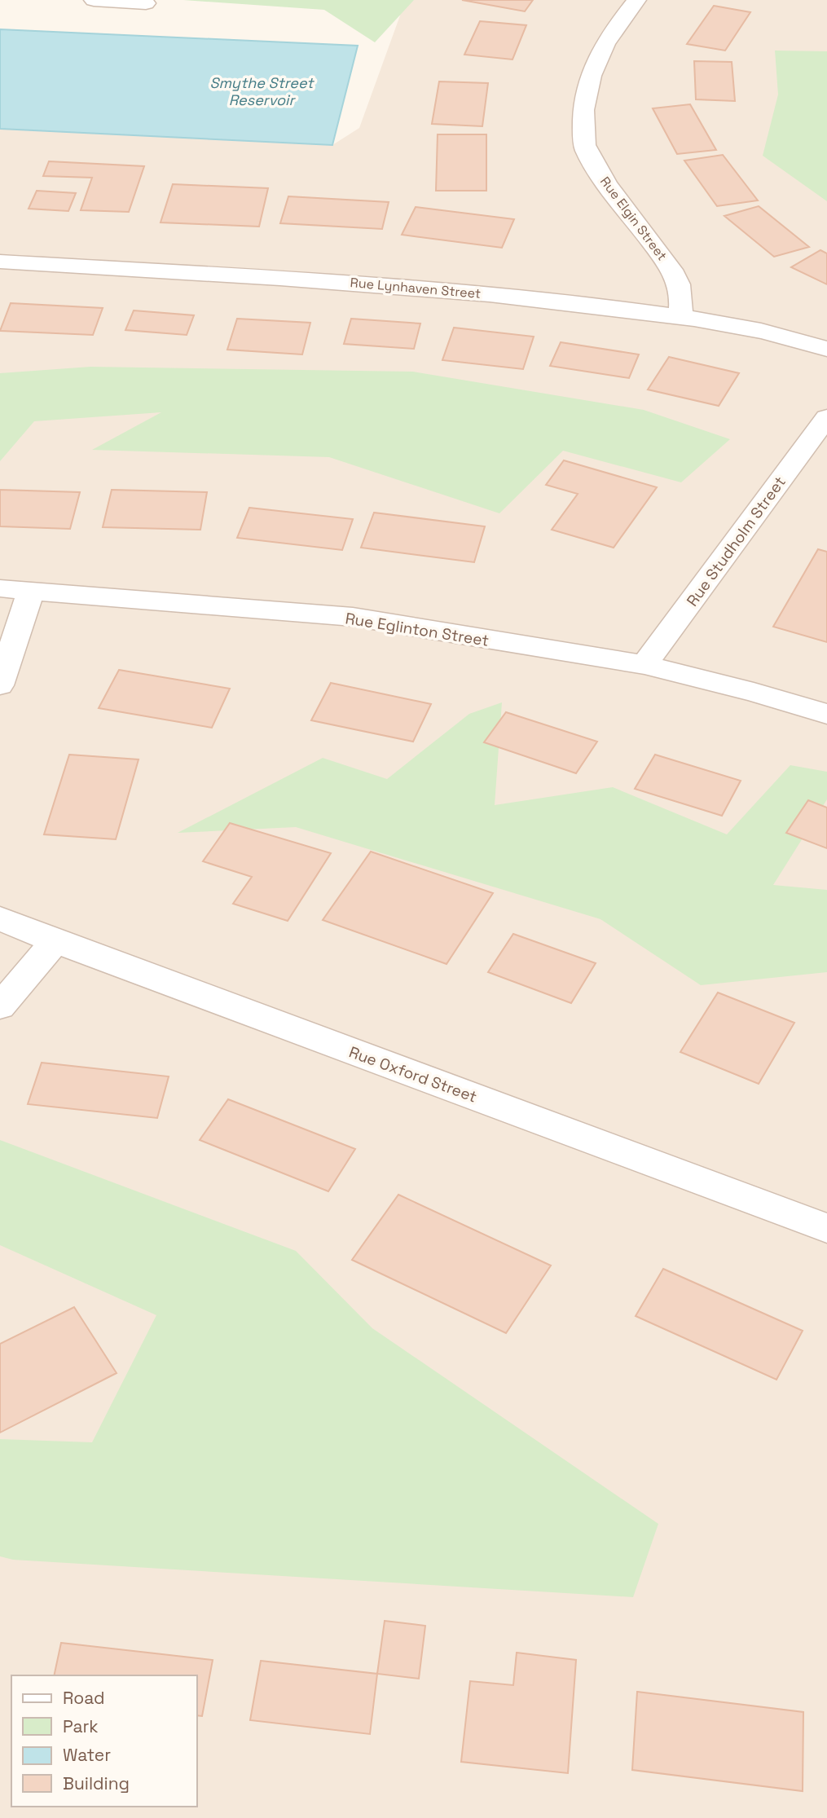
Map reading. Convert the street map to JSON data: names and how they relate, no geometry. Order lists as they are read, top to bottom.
{
  "streets": {
    "street": [
      "Rue Elgin Street",
      "Rue Lynhaven Street",
      "Rue Studholm Street",
      "Rue Eglinton Street",
      "Rue Oxford Street"
    ]
  },
  "crossings": [
    ["Rue Elgin Street", "Rue Lynhaven Street"],
    ["Rue Studholm Street", "Rue Eglinton Street"]
  ],
  "water": ["Smythe Street Reservoir"],
  "legend": [
    "Road",
    "Park",
    "Water",
    "Building"
  ]
}
